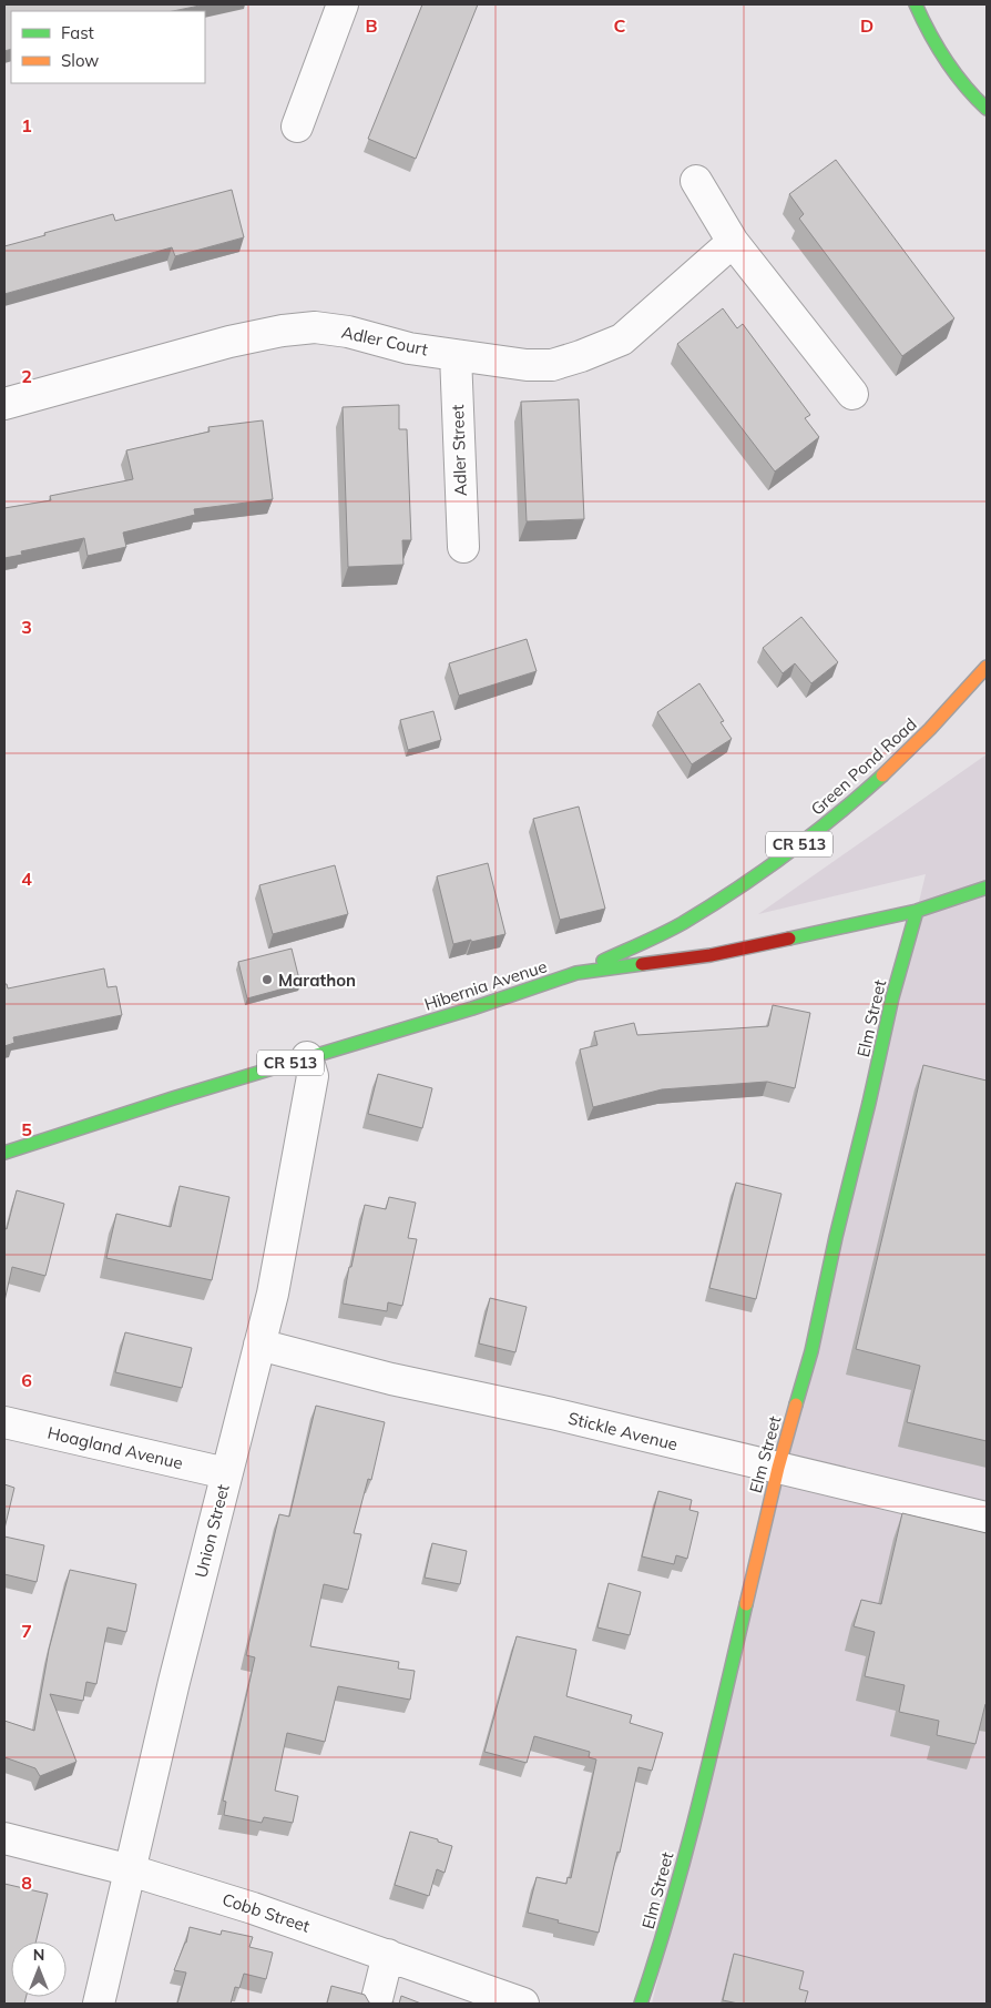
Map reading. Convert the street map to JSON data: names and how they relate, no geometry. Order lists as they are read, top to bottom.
{
  "streets": {
    "main road": [
      "Green Pond Road",
      "CR 513",
      "Hibernia Avenue",
      "Elm Street"
    ],
    "street": [
      "Adler Court",
      "Adler Street",
      "Stickle Avenue",
      "Hoagland Avenue",
      "Union Street",
      "Cobb Street"
    ]
  },
  "crossings": [
    ["Adler Court", "Adler Street"],
    ["Green Pond Road", "Hibernia Avenue"],
    ["Hibernia Avenue", "Elm Street"],
    ["Hibernia Avenue", "Union Street"],
    ["Elm Street", "Stickle Avenue"],
    ["Stickle Avenue", "Union Street"],
    ["Hoagland Avenue", "Union Street"],
    ["Union Street", "Cobb Street"]
  ],
  "places": ["Marathon"],
  "legend": ["Fast", "Slow"],
  "north": "top",
  "grid": {
    "columns": ["B", "C", "D"],
    "rows": [
      "1",
      "2",
      "3",
      "4",
      "5",
      "6",
      "7",
      "8"
    ]
  }
}
